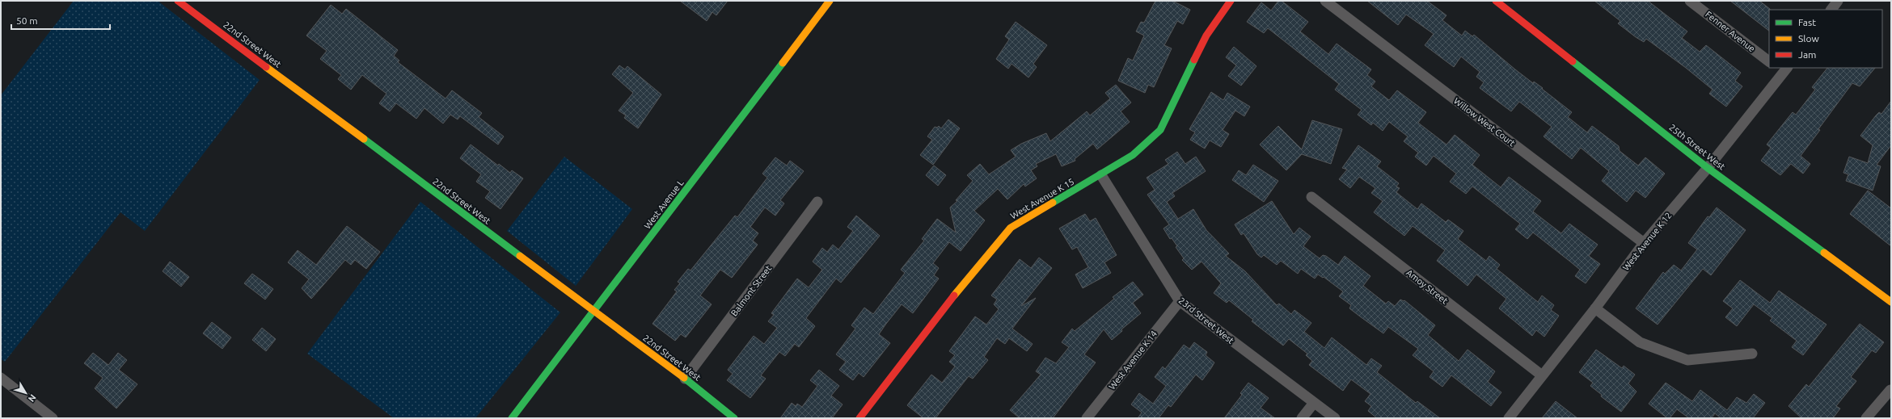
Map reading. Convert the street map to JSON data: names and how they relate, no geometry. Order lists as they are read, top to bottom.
{
  "streets": {
    "street": [
      "Fenner Avenue",
      "22nd Street West",
      "Willow West Court",
      "25th Street West",
      "West Avenue K 15",
      "West Avenue L",
      "West Avenue K 12",
      "Amoy Street",
      "Balmont Street",
      "23rd Street West",
      "West Avenue K 14"
    ]
  },
  "crossings": [
    ["22nd Street West", "West Avenue L"],
    ["22nd Street West", "Balmont Street"],
    ["Willow West Court", "West Avenue K 12"],
    ["25th Street West", "West Avenue K 12"],
    ["West Avenue K 15", "23rd Street West"],
    ["West Avenue K 12", "Amoy Street"],
    ["23rd Street West", "West Avenue K 14"]
  ],
  "legend": ["Fast", "Slow", "Jam"],
  "scale_bar": "50 m",
  "north": "bottom right"
}
